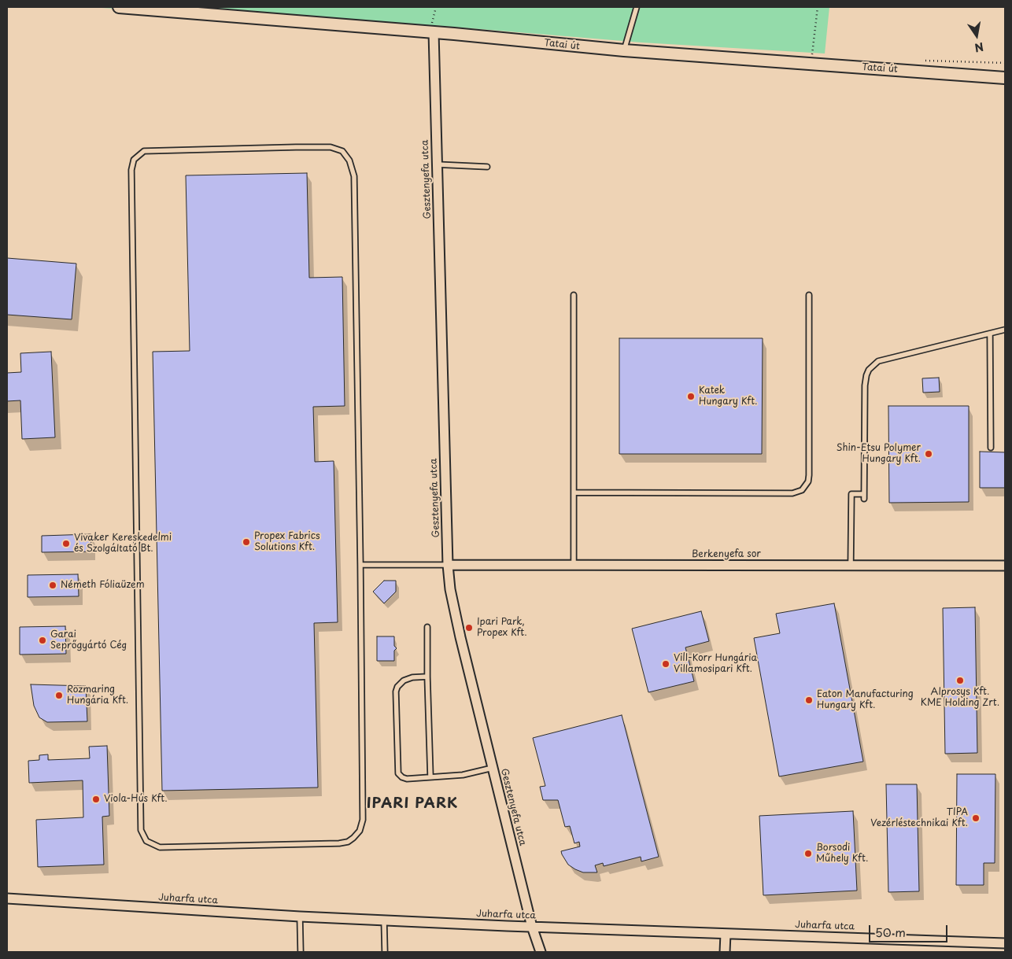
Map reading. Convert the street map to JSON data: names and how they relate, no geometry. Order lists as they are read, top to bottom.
{
  "streets": {
    "street": [
      "Tatai út",
      "Gesztenyefa utca",
      "Berkenyefa sor",
      "Juharfa utca"
    ]
  },
  "crossings": [
    ["Tatai út", "Gesztenyefa utca"],
    ["Gesztenyefa utca", "Berkenyefa sor"],
    ["Gesztenyefa utca", "Juharfa utca"]
  ],
  "districts": ["IPARI PARK"],
  "places": [
    "Katek Hungary Kft.",
    "Shin-Etsu Polymer Hungary Kft.",
    "Propex Fabrics Solutions Kft.",
    "Vivaker Kereskedelmi és Szolgáltató Bt.",
    "Németh Fóliaüzem",
    "Ipari Park, Propex Kft.",
    "Garai Seprőgyártó Cég",
    "Vill-Korr Hungária Villamosipari Kft.",
    "Alprosys Kft. KME Holding Zrt.",
    "Rozmaring Hungária Kft.",
    "Eaton Manufacturing Hungary Kft.",
    "Viola-Hús Kft.",
    "TIPA Vezérléstechnikai Kft.",
    "Borsodi Műhely Kft."
  ],
  "scale_bar": "50 m",
  "north": "bottom"
}
